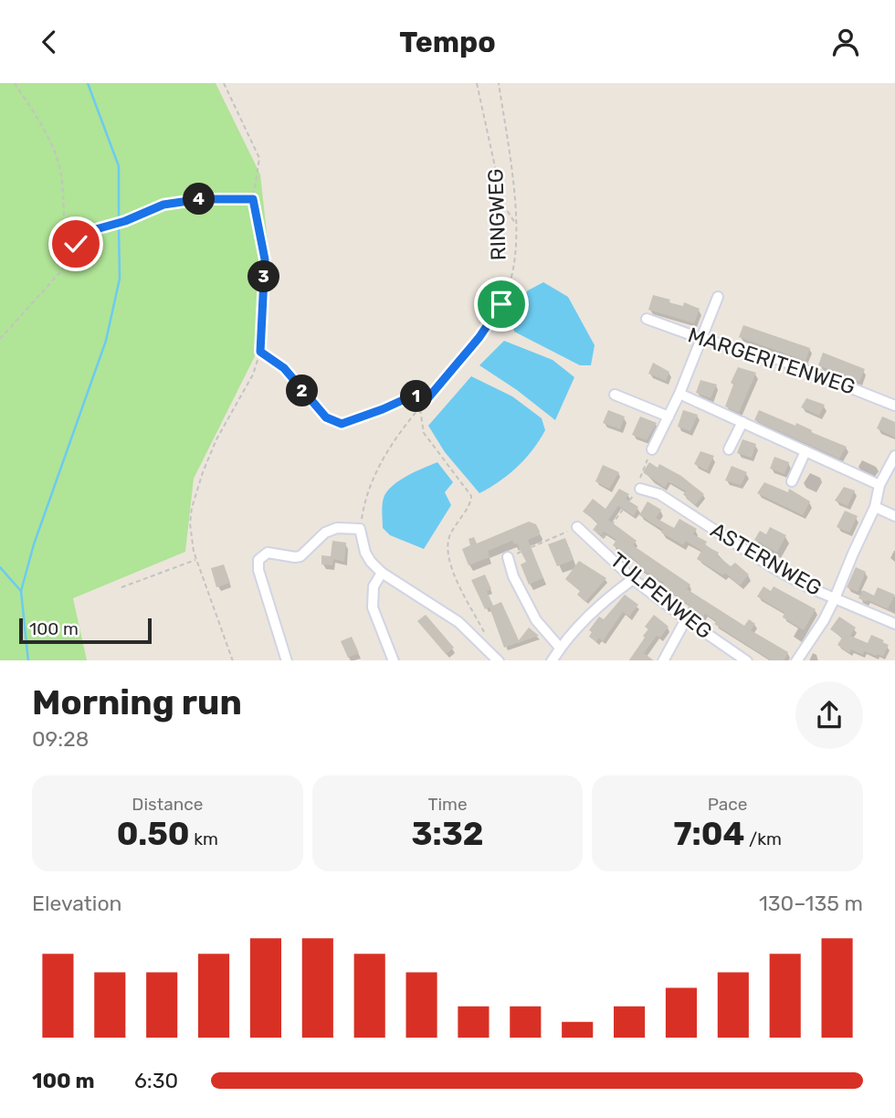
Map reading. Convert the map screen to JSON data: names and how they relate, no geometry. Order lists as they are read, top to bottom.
{
  "streets": {
    "street": ["MARGERITENWEG", "ASTERNWEG", "TULPENWEG"],
    "path": ["RINGWEG"]
  },
  "scale_bar": "100 m",
  "page": {
    "header": "Tempo",
    "pins": [
      "4",
      "3",
      "2",
      "1"
    ],
    "scale": "100 m",
    "heading": ["Morning run", "09:28"],
    "stats": [
      ["Distance", "0.50 km"],
      ["Time", "3:32"],
      ["Pace", "7:04 /km"]
    ],
    "chart": ["Elevation", "130–135 m"],
    "list": [
      {
        "name": "100 m",
        "note": "6:30"
      }
    ]
  }
}
